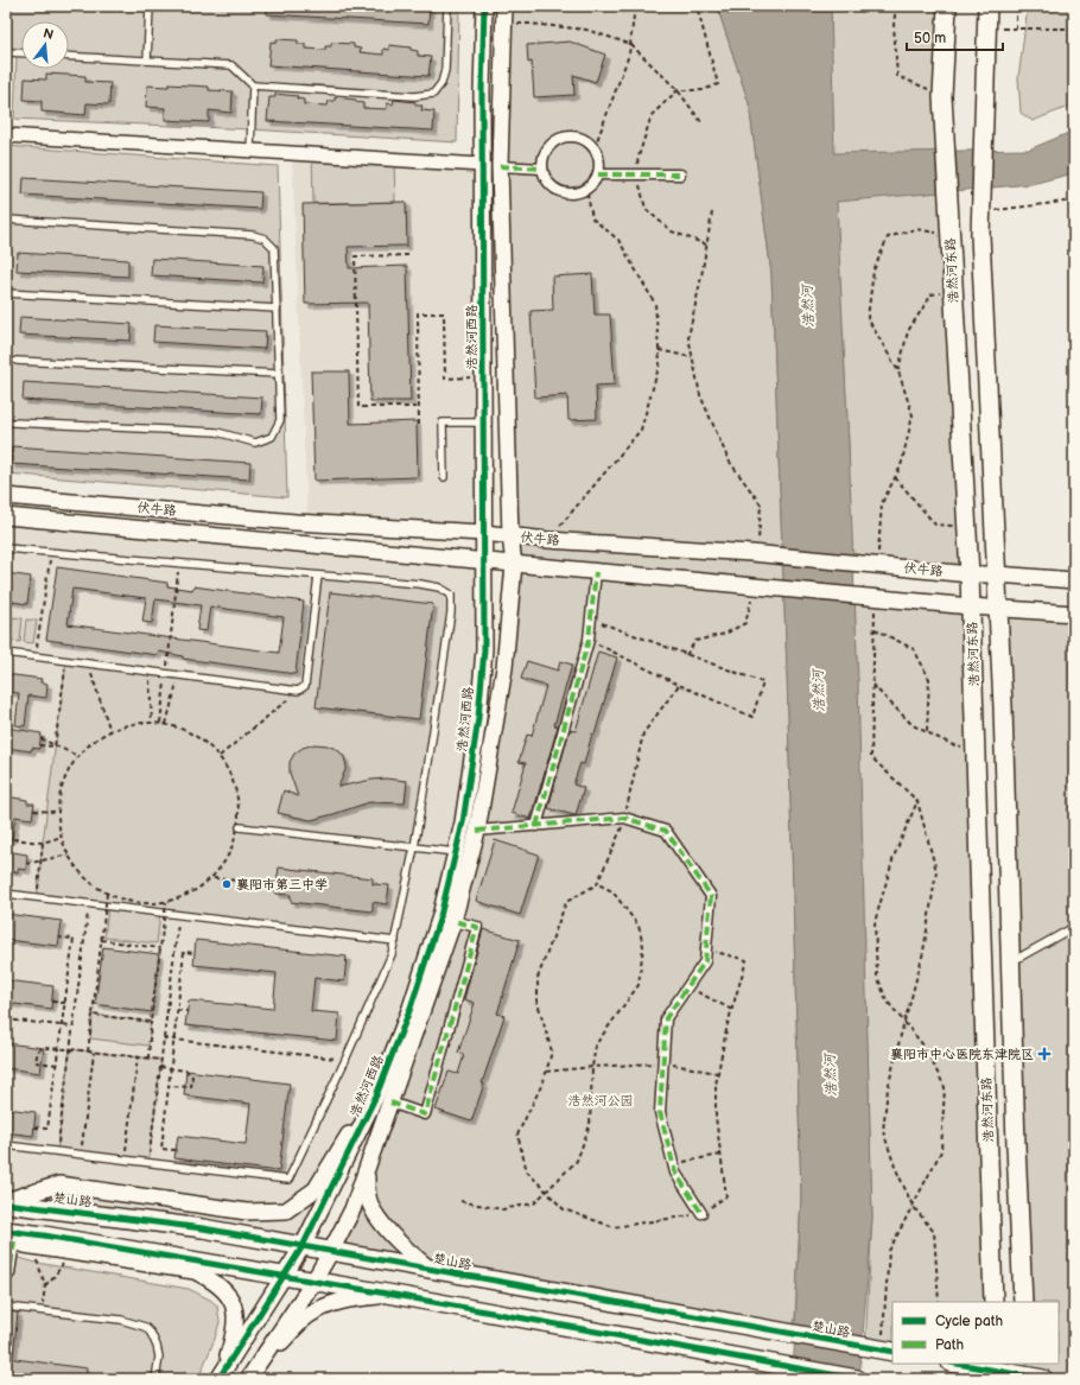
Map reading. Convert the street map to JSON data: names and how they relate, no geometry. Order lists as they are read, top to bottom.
{
  "streets": {
    "main road": ["浩然河东路", "楚山路"],
    "street": ["浩然河西路", "伏牛路"]
  },
  "crossings": [
    ["浩然河东路", "伏牛路"],
    ["浩然河西路", "伏牛路"],
    ["浩然河西路", "楚山路"]
  ],
  "water": ["浩然河"],
  "parks": ["浩然河公园"],
  "places": {
    "other": ["襄阳市第三中学"],
    "health": ["襄阳市中心医院东津院区"]
  },
  "legend": ["Cycle path", "Path"],
  "scale_bar": "50 m",
  "north": "top"
}
